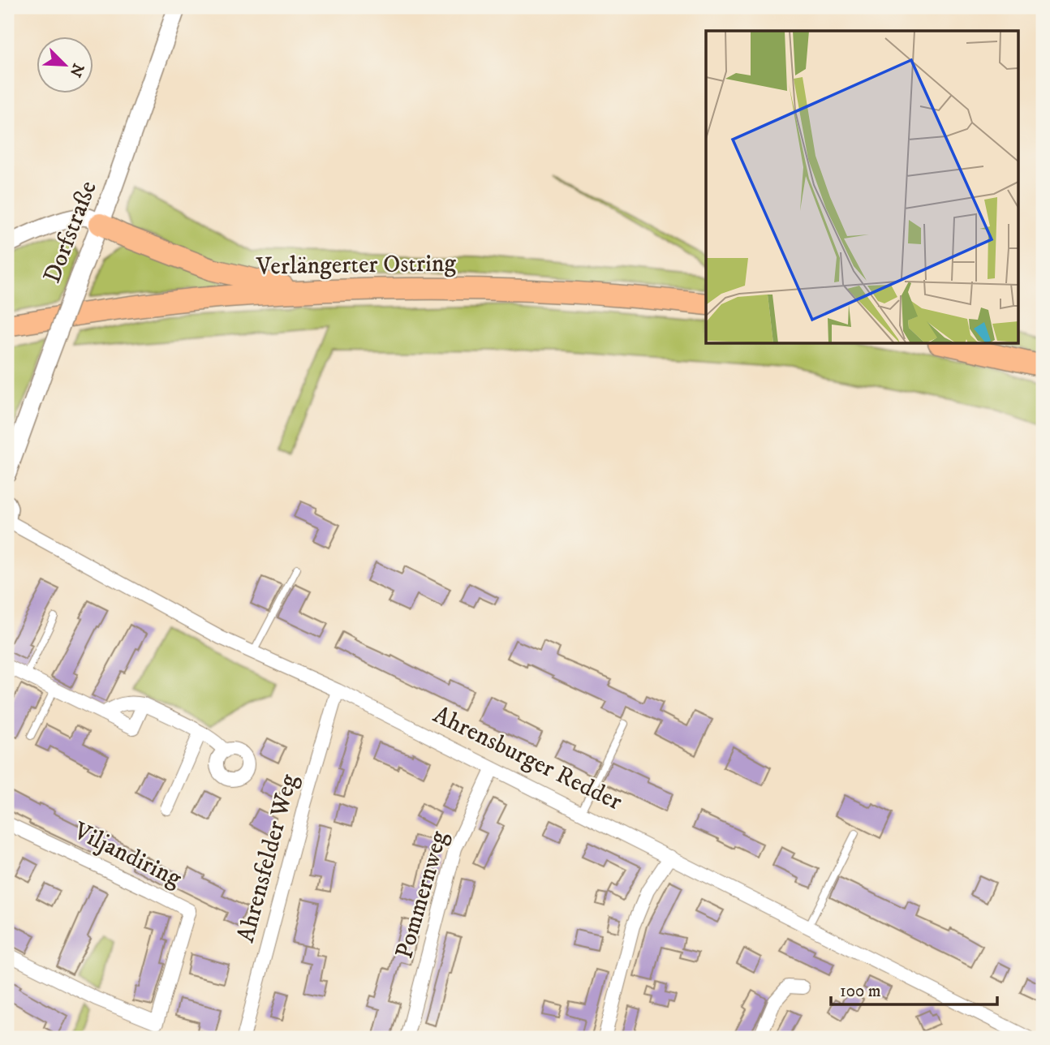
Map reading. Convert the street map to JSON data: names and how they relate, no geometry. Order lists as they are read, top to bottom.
{
  "streets": {
    "main road": ["Verlängerter Ostring"],
    "street": [
      "Dorfstraße",
      "Ahrensburger Redder",
      "Viljandiring",
      "Ahrensfelder Weg",
      "Pommernweg"
    ]
  },
  "crossings": [
    ["Ahrensburger Redder", "Ahrensfelder Weg"],
    ["Ahrensburger Redder", "Pommernweg"]
  ],
  "scale_bar": "100 m",
  "north": "bottom right"
}
